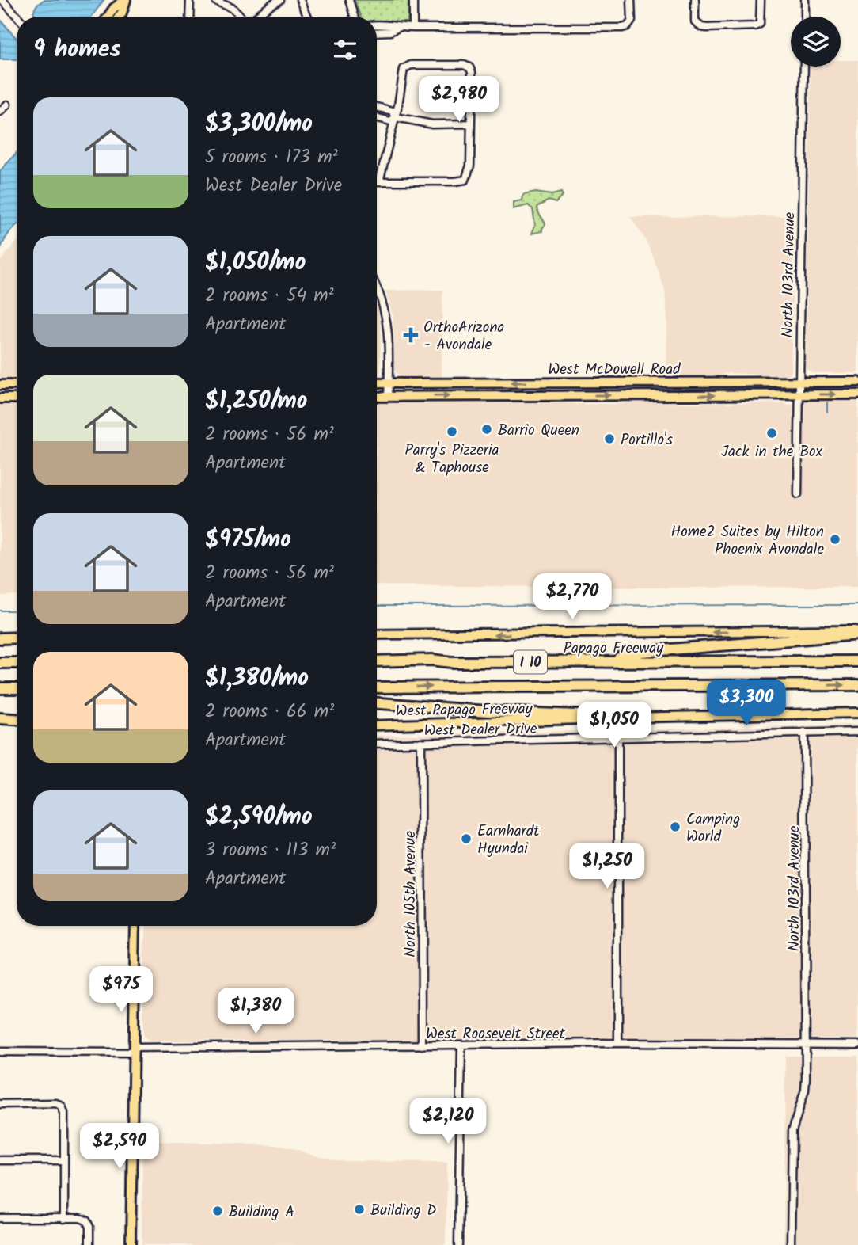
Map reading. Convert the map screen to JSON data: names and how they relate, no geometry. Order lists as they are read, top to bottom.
{
  "streets": {
    "highway": ["Papago Freeway", "I 10"],
    "main road": ["West McDowell Road", "West Papago Freeway"],
    "street": [
      "North 103rd Avenue",
      "West Dealer Drive",
      "North 105th Avenue",
      "West Roosevelt Street"
    ]
  },
  "crossings": [
    ["North 103rd Avenue", "West McDowell Road"],
    ["North 103rd Avenue", "West Dealer Drive"],
    ["North 103rd Avenue", "West Roosevelt Street"],
    ["West Dealer Drive", "North 105th Avenue"],
    ["North 105th Avenue", "West Roosevelt Street"]
  ],
  "places": {
    "health": ["OrthoArizona - Avondale"],
    "other": [
      "Barrio Queen",
      "Parry's Pizzeria & Taphouse",
      "Jack in the Box",
      "Portillo's",
      "Home2 Suites by Hilton Phoenix Avondale",
      "Camping World",
      "Earnhardt Hyundai",
      "Building D",
      "Building A"
    ]
  },
  "page": {
    "heading": "9 homes",
    "price": [
      "$2,980",
      "$2,770",
      "$3,300",
      "$1,050",
      "$1,250",
      "$975",
      "$1,380",
      "$2,120",
      "$2,590"
    ],
    "list": [
      {
        "name": "$3,300/mo",
        "note": "5 rooms · 173 m² · West Dealer Drive"
      },
      {
        "name": "$1,050/mo",
        "note": "2 rooms · 54 m² · Apartment"
      },
      {
        "name": "$1,250/mo",
        "note": "2 rooms · 56 m² · Apartment"
      },
      {
        "name": "$975/mo",
        "note": "2 rooms · 56 m² · Apartment"
      },
      {
        "name": "$1,380/mo",
        "note": "2 rooms · 66 m² · Apartment"
      },
      {
        "name": "$2,590/mo",
        "note": "3 rooms · 113 m² · Apartment"
      }
    ]
  }
}
